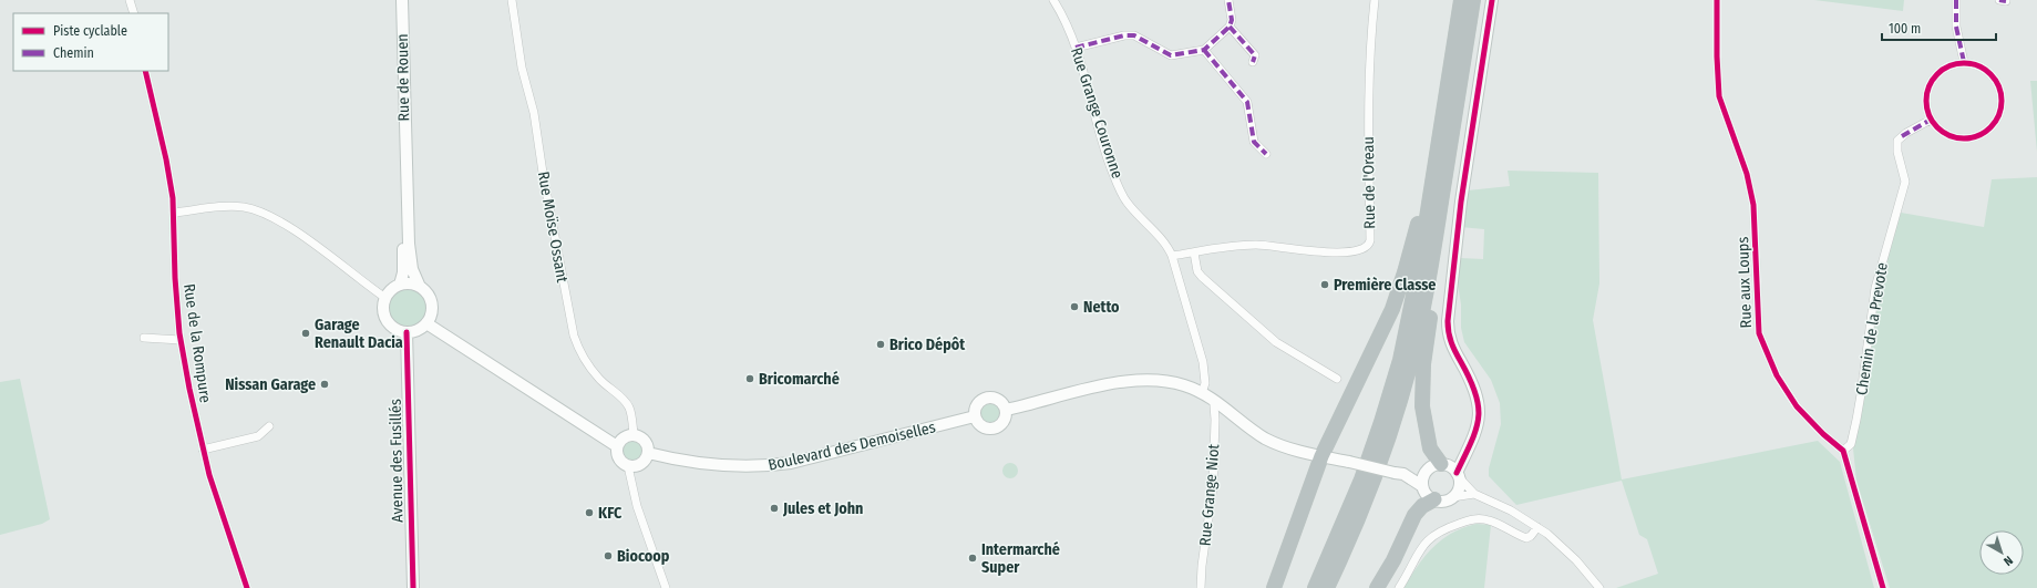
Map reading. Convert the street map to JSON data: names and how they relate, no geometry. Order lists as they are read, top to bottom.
{
  "streets": {
    "street": [
      "Rue de Rouen",
      "Rue Grange Couronne",
      "Rue de l'Oreau",
      "Rue Moïse Ossant",
      "Rue aux Loups",
      "Chemin de la Prevote",
      "Rue de la Rompure",
      "Boulevard des Demoiselles",
      "Avenue des Fusillés",
      "Rue Grange Niot"
    ]
  },
  "crossings": [
    ["Rue de Rouen", "Avenue des Fusillés"],
    ["Rue Grange Couronne", "Rue de l'Oreau"],
    ["Rue Moïse Ossant", "Boulevard des Demoiselles"],
    ["Rue aux Loups", "Chemin de la Prevote"]
  ],
  "places": [
    "Première Classe",
    "Netto",
    "Garage Renault Dacia",
    "Brico Dépôt",
    "Bricomarché",
    "Nissan Garage",
    "Jules et John",
    "KFC",
    "Biocoop",
    "Intermarché Super"
  ],
  "legend": ["Piste cyclable", "Chemin"],
  "scale_bar": "100 m",
  "north": "bottom right"
}
